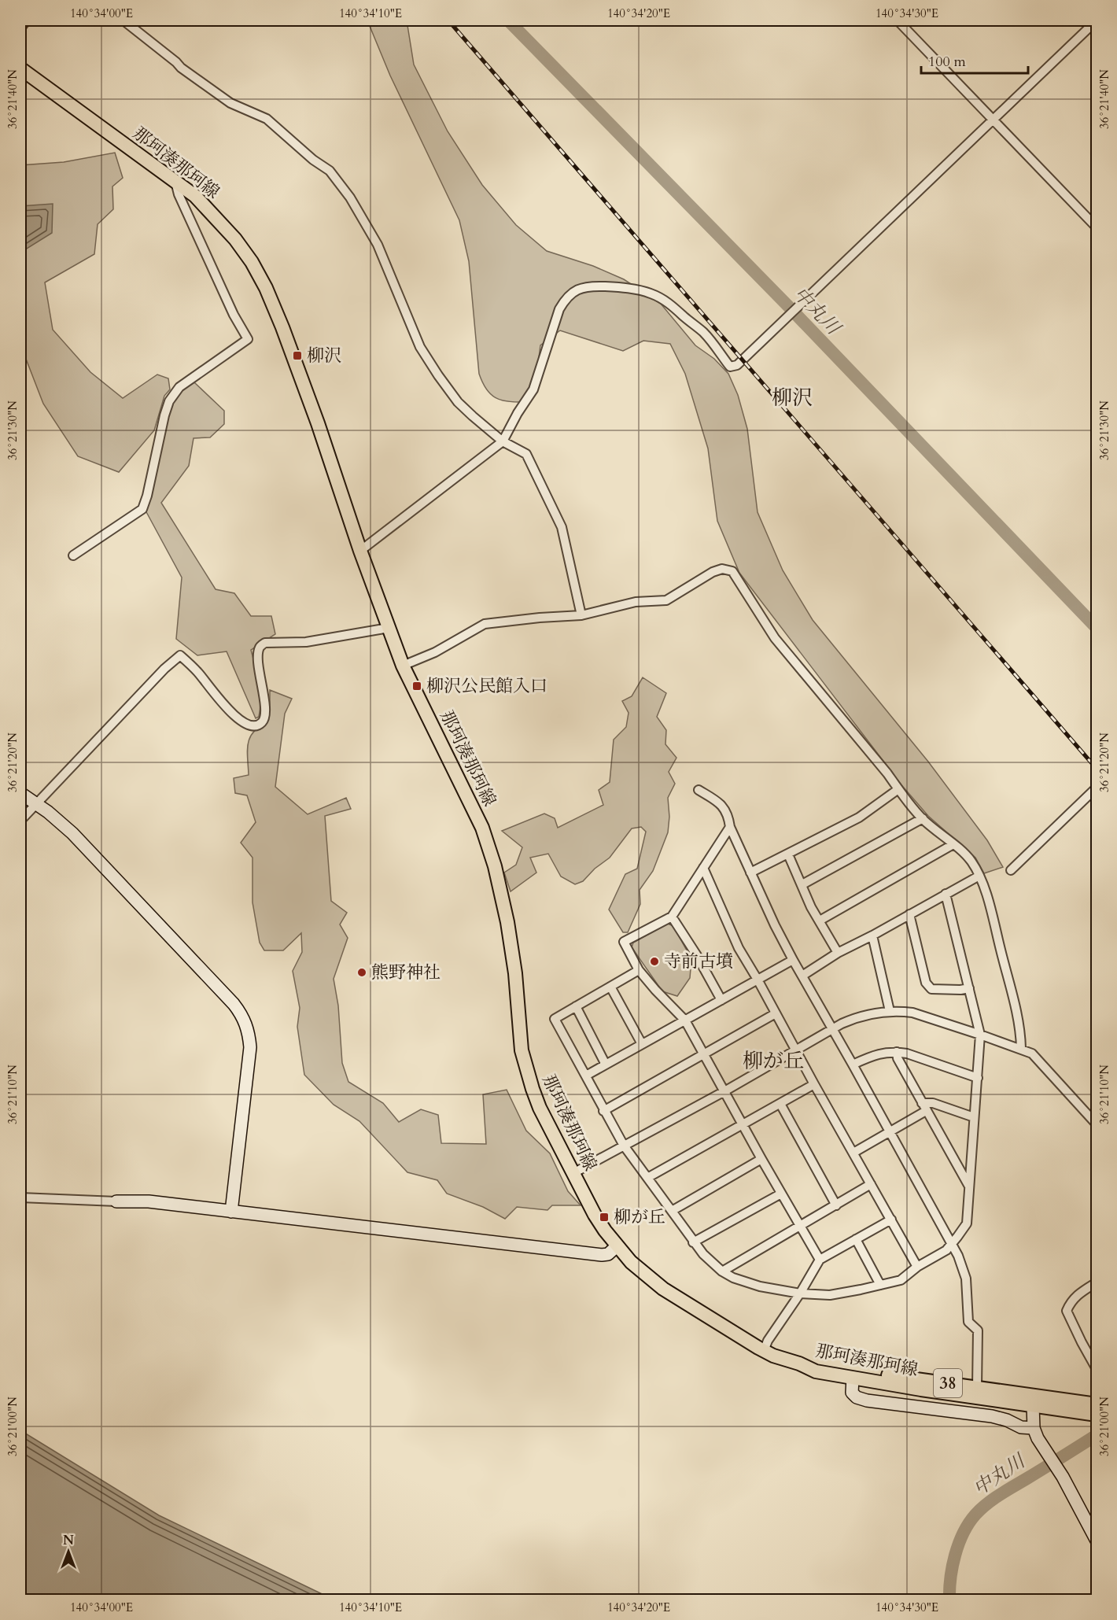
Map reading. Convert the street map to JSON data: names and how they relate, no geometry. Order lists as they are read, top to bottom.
{
  "streets": {
    "main road": ["那珂湊那珂線", "38"]
  },
  "districts": ["柳沢", "柳が丘"],
  "water": ["中丸川"],
  "places": {
    "transit": ["柳沢", "柳沢公民館入口", "柳が丘"],
    "other": ["寺前古墳", "熊野神社"]
  },
  "scale_bar": "100 m",
  "north": "top",
  "coordinates": [
    "140°34'00\"E",
    "140°34'10\"E",
    "140°34'20\"E",
    "140°34'30\"E",
    "36°21'40\"N",
    "36°21'30\"N",
    "36°21'20\"N",
    "36°21'10\"N",
    "36°21'00\"N"
  ]
}
